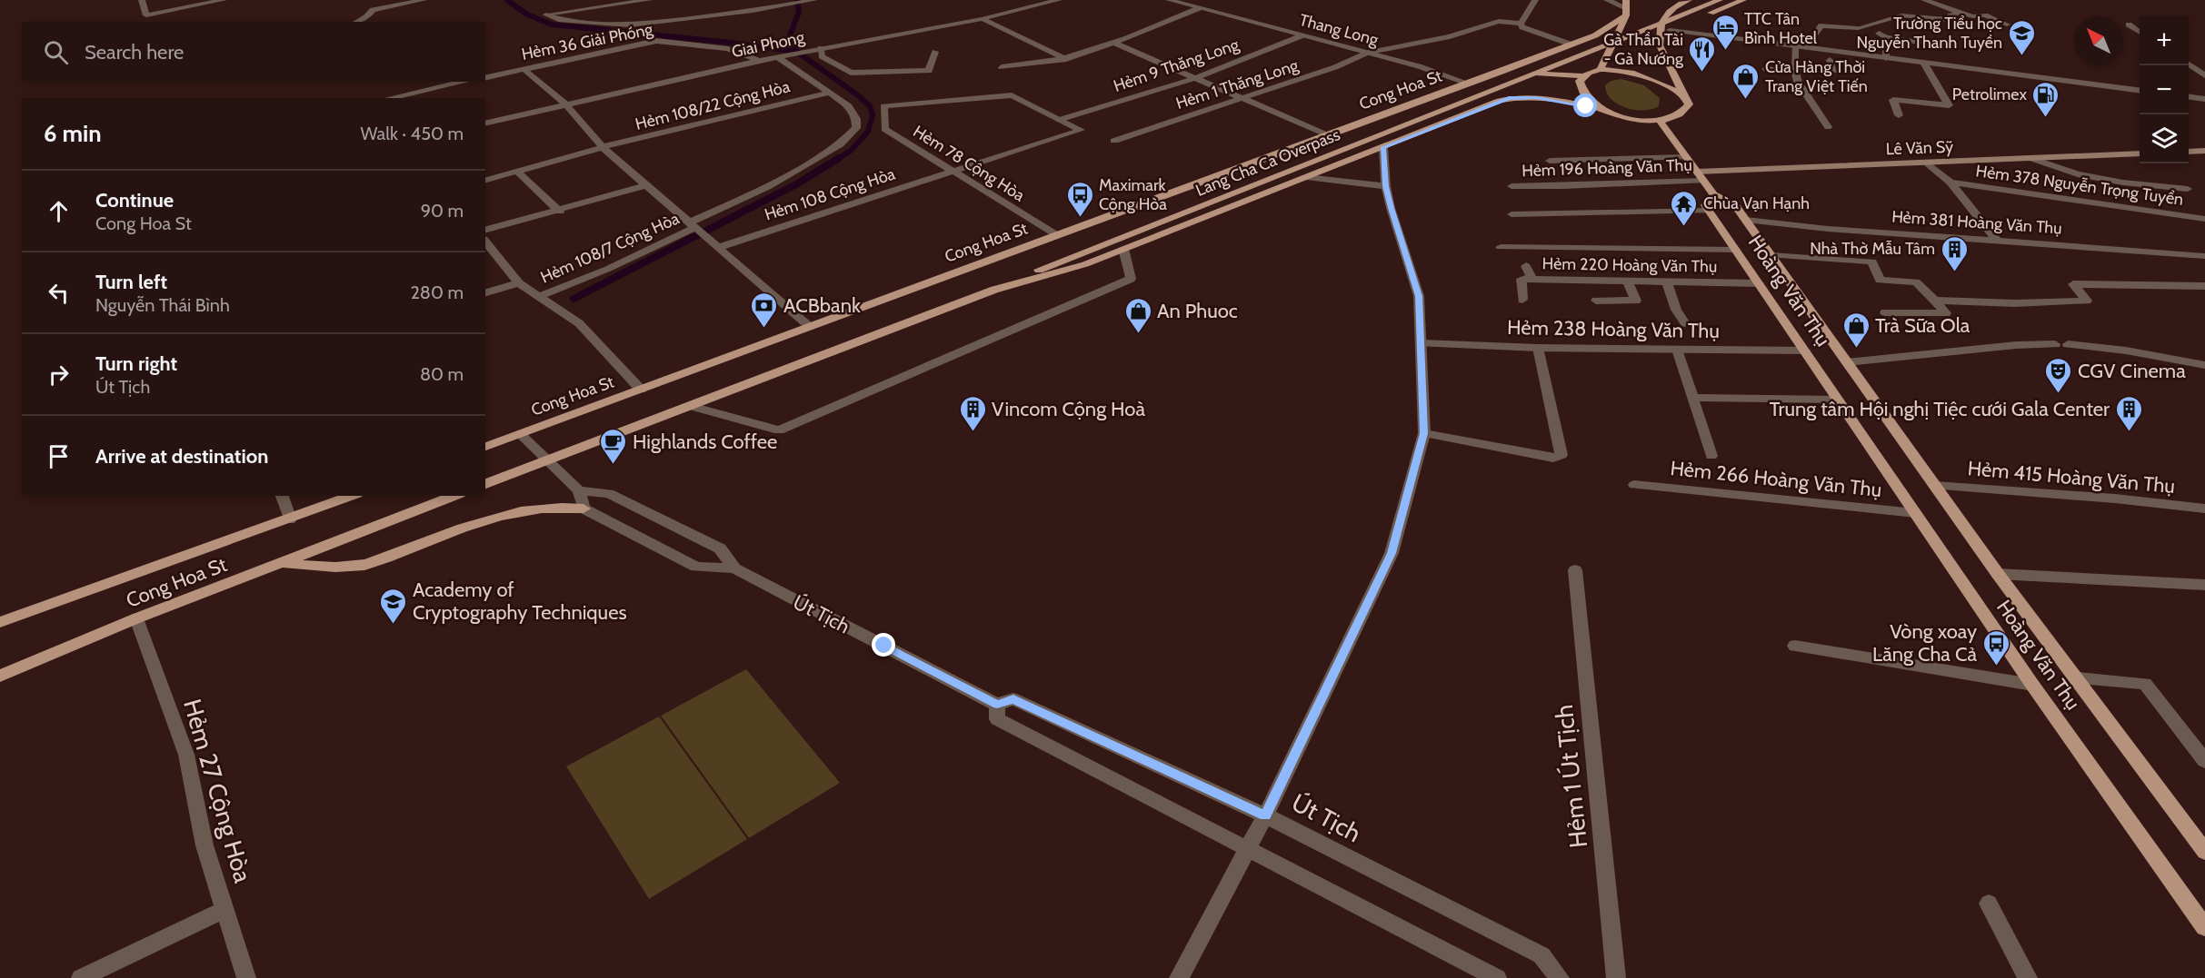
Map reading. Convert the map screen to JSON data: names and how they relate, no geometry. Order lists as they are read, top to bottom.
{
  "streets": {
    "main road": [
      "Cong Hoa St",
      "Lê Văn Sỹ",
      "Lang Cha Ca Overpass",
      "Hoàng Văn Thụ"
    ],
    "street": [
      "Thang Long",
      "Hẻm 36 Giải Phóng",
      "Giai Phong",
      "Hẻm 9 Thăng Long",
      "Hẻm 1 Thăng Long",
      "Hẻm 108/22 Cộng Hòa",
      "Hẻm 78 Cộng Hòa",
      "Hẻm 196 Hoàng Văn Thụ",
      "Hẻm 378 Nguyễn Trọng Tuyển",
      "Hẻm 108 Cộng Hòa",
      "Hẻm 381 Hoàng Văn Thụ",
      "Hẻm 108/7 Cộng Hòa",
      "Hẻm 220 Hoàng Văn Thụ",
      "Hẻm 238 Hoàng Văn Thụ",
      "Hẻm 415 Hoàng Văn Thụ",
      "Hẻm 266 Hoàng Văn Thụ",
      "Út Tịch",
      "Hẻm 1 Út Tịch",
      "Hẻm 27 Cộng Hòa"
    ]
  },
  "crossings": [
    ["Thang Long", "Hẻm 9 Thăng Long"],
    ["Thang Long", "Hẻm 1 Thăng Long"],
    ["Thang Long", "Cong Hoa St"],
    ["Hẻm 36 Giải Phóng", "Giai Phong"],
    ["Hẻm 9 Thăng Long", "Hẻm 78 Cộng Hòa"],
    ["Hẻm 9 Thăng Long", "Hẻm 108 Cộng Hòa"],
    ["Cong Hoa St", "Hẻm 78 Cộng Hòa"],
    ["Cong Hoa St", "Hẻm 27 Cộng Hòa"],
    ["Hẻm 108/22 Cộng Hòa", "Hẻm 108/7 Cộng Hòa"],
    ["Hẻm 78 Cộng Hòa", "Hẻm 108 Cộng Hòa"],
    ["Hẻm 381 Hoàng Văn Thụ", "Hoàng Văn Thụ"],
    ["Hẻm 220 Hoàng Văn Thụ", "Hoàng Văn Thụ"],
    ["Hoàng Văn Thụ", "Hẻm 238 Hoàng Văn Thụ"],
    ["Hoàng Văn Thụ", "Hẻm 415 Hoàng Văn Thụ"],
    ["Hoàng Văn Thụ", "Hẻm 266 Hoàng Văn Thụ"]
  ],
  "places": {
    "hotel": ["TTC Tân Bình Hotel"],
    "school or university": ["Trường Tiểu học Nguyễn Thanh Tuyền", "Academy of Cryptography Techniques"],
    "restaurant": ["Gà Thần Tài - Gà Nướng"],
    "shop": ["Cửa Hàng Thời Trang Việt Tiến", "An Phuoc", "Trà Sữa Ola"],
    "fuel station": ["Petrolimex"],
    "bus stop": ["Maximark Cộng Hòa", "Vòng xoay Lăng Cha Cả"],
    "temple": ["Chùa Vạn Hạnh"],
    "building": ["Nhà Thờ Mẫu Tâm", "Vincom Cộng Hoà", "Trung tâm Hội nghị Tiệc cưới Gala Center"],
    "bank": ["ACBbank"],
    "theatre": ["CGV Cinema"],
    "cafe": ["Highlands Coffee"]
  },
  "north": "top left",
  "page": {
    "map_buttons": ["+", "−"],
    "search": "Search here",
    "heading": ["6 min", "Walk · 450 m"],
    "list": [
      ["Continue", "Cong Hoa St", "90 m"],
      ["Turn left", "Nguyễn Thái Bình", "280 m"],
      ["Turn right", "Út Tịch", "80 m"],
      "Arrive at destination"
    ]
  }
}
